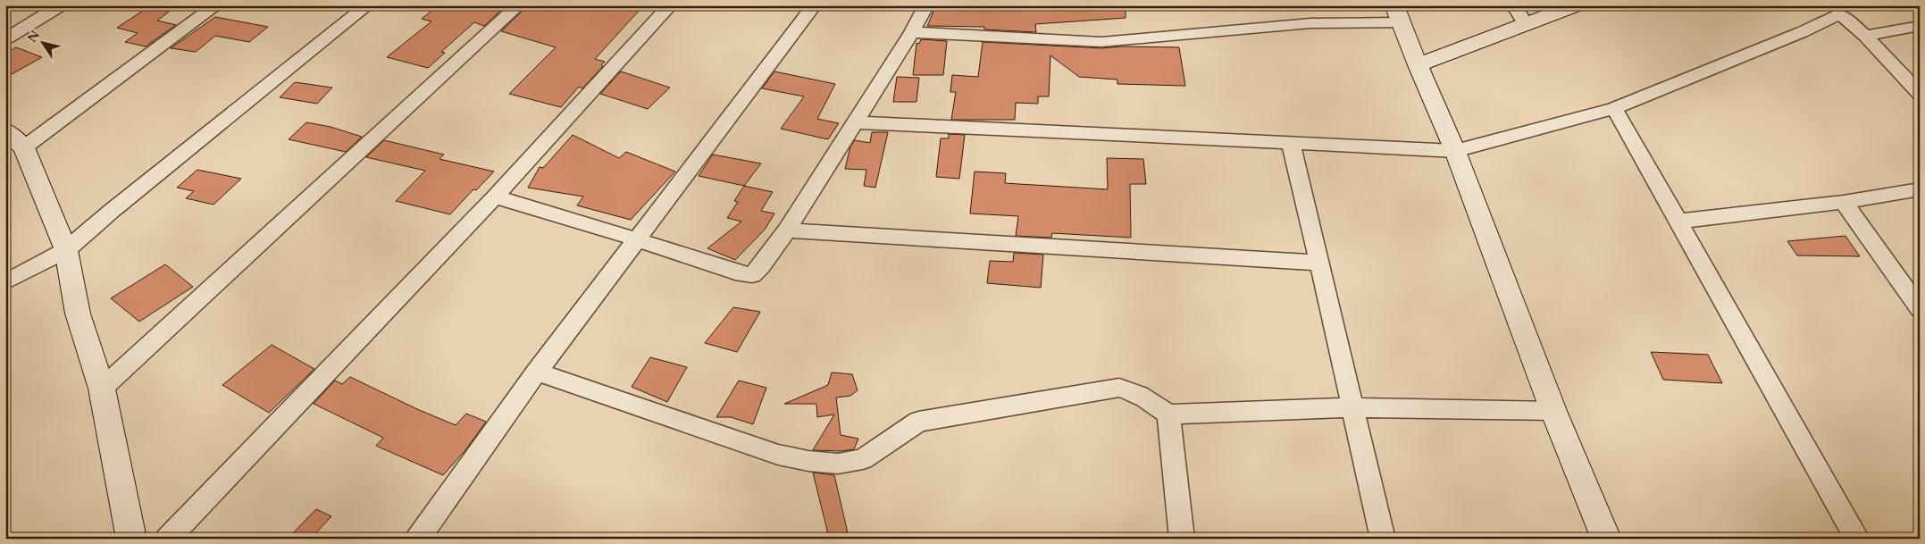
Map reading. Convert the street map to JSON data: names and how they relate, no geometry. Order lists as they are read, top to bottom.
{
  "north": "top left"
}
